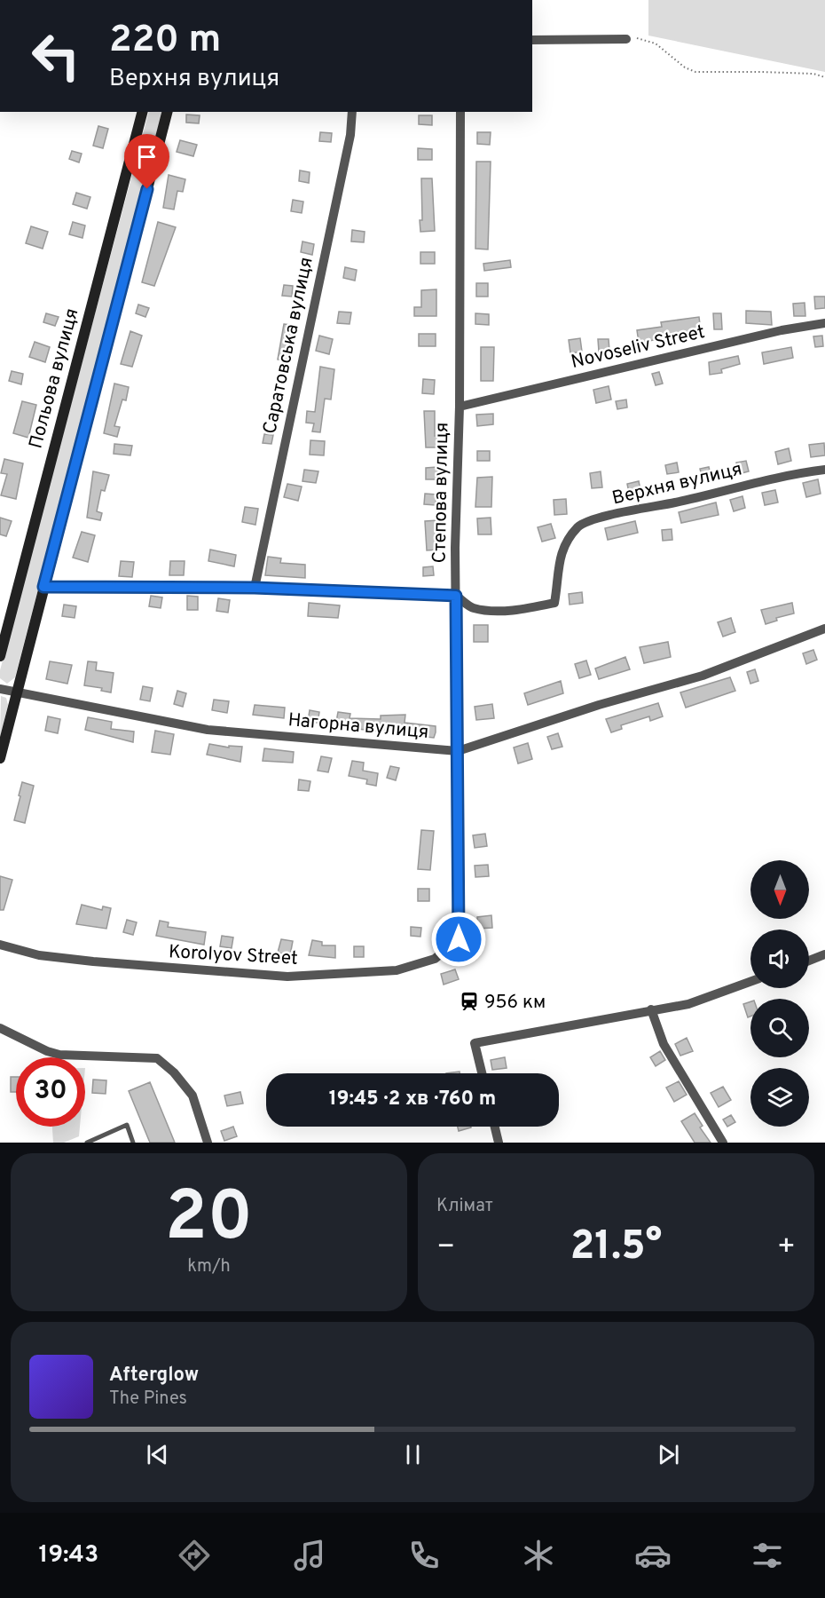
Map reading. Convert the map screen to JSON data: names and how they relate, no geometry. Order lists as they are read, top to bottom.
{
  "streets": {
    "main road": ["Польова вулиця"],
    "street": [
      "Саратовська вулиця",
      "Novoseliv Street",
      "Верхня вулиця",
      "Степова вулиця",
      "Нагорна вулиця",
      "Korolyov Street"
    ]
  },
  "crossings": [
    ["Novoseliv Street", "Степова вулиця"],
    ["Верхня вулиця", "Степова вулиця"],
    ["Степова вулиця", "Нагорна вулиця"],
    ["Степова вулиця", "Korolyov Street"]
  ],
  "places": {
    "station": ["956 км"]
  },
  "north": "bottom",
  "page": {
    "turn": ["220 m", "Верхня вулиця"],
    "limit": "30",
    "trip": "19:45 · 2 хв · 760 m",
    "tile": [
      ["20", "km/h"],
      "Клімат"
    ],
    "heat": ["−", "21.5°", "+"],
    "song": ["Afterglow", "The Pines"],
    "tabs": "19:43"
  }
}
